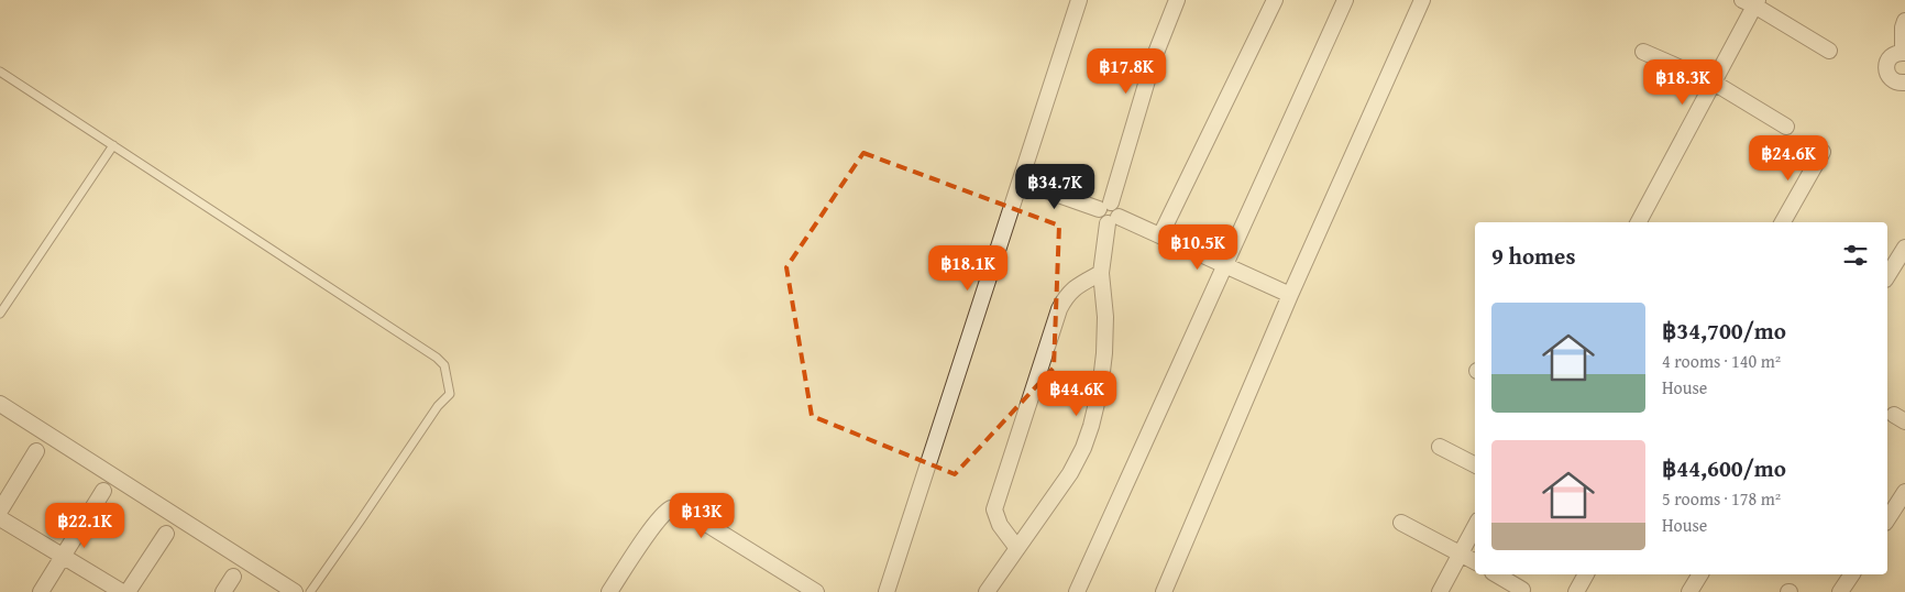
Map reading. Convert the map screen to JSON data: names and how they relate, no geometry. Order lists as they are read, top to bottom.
{
  "page": {
    "price": [
      "฿17.8K",
      "฿18.3K",
      "฿24.6K",
      "฿34.7K",
      "฿10.5K",
      "฿18.1K",
      "฿44.6K",
      "฿13K",
      "฿22.1K"
    ],
    "heading": "9 homes",
    "list": [
      {
        "name": "฿34,700/mo",
        "note": "4 rooms · 140 m² · House"
      },
      {
        "name": "฿44,600/mo",
        "note": "5 rooms · 178 m² · House"
      }
    ]
  }
}
